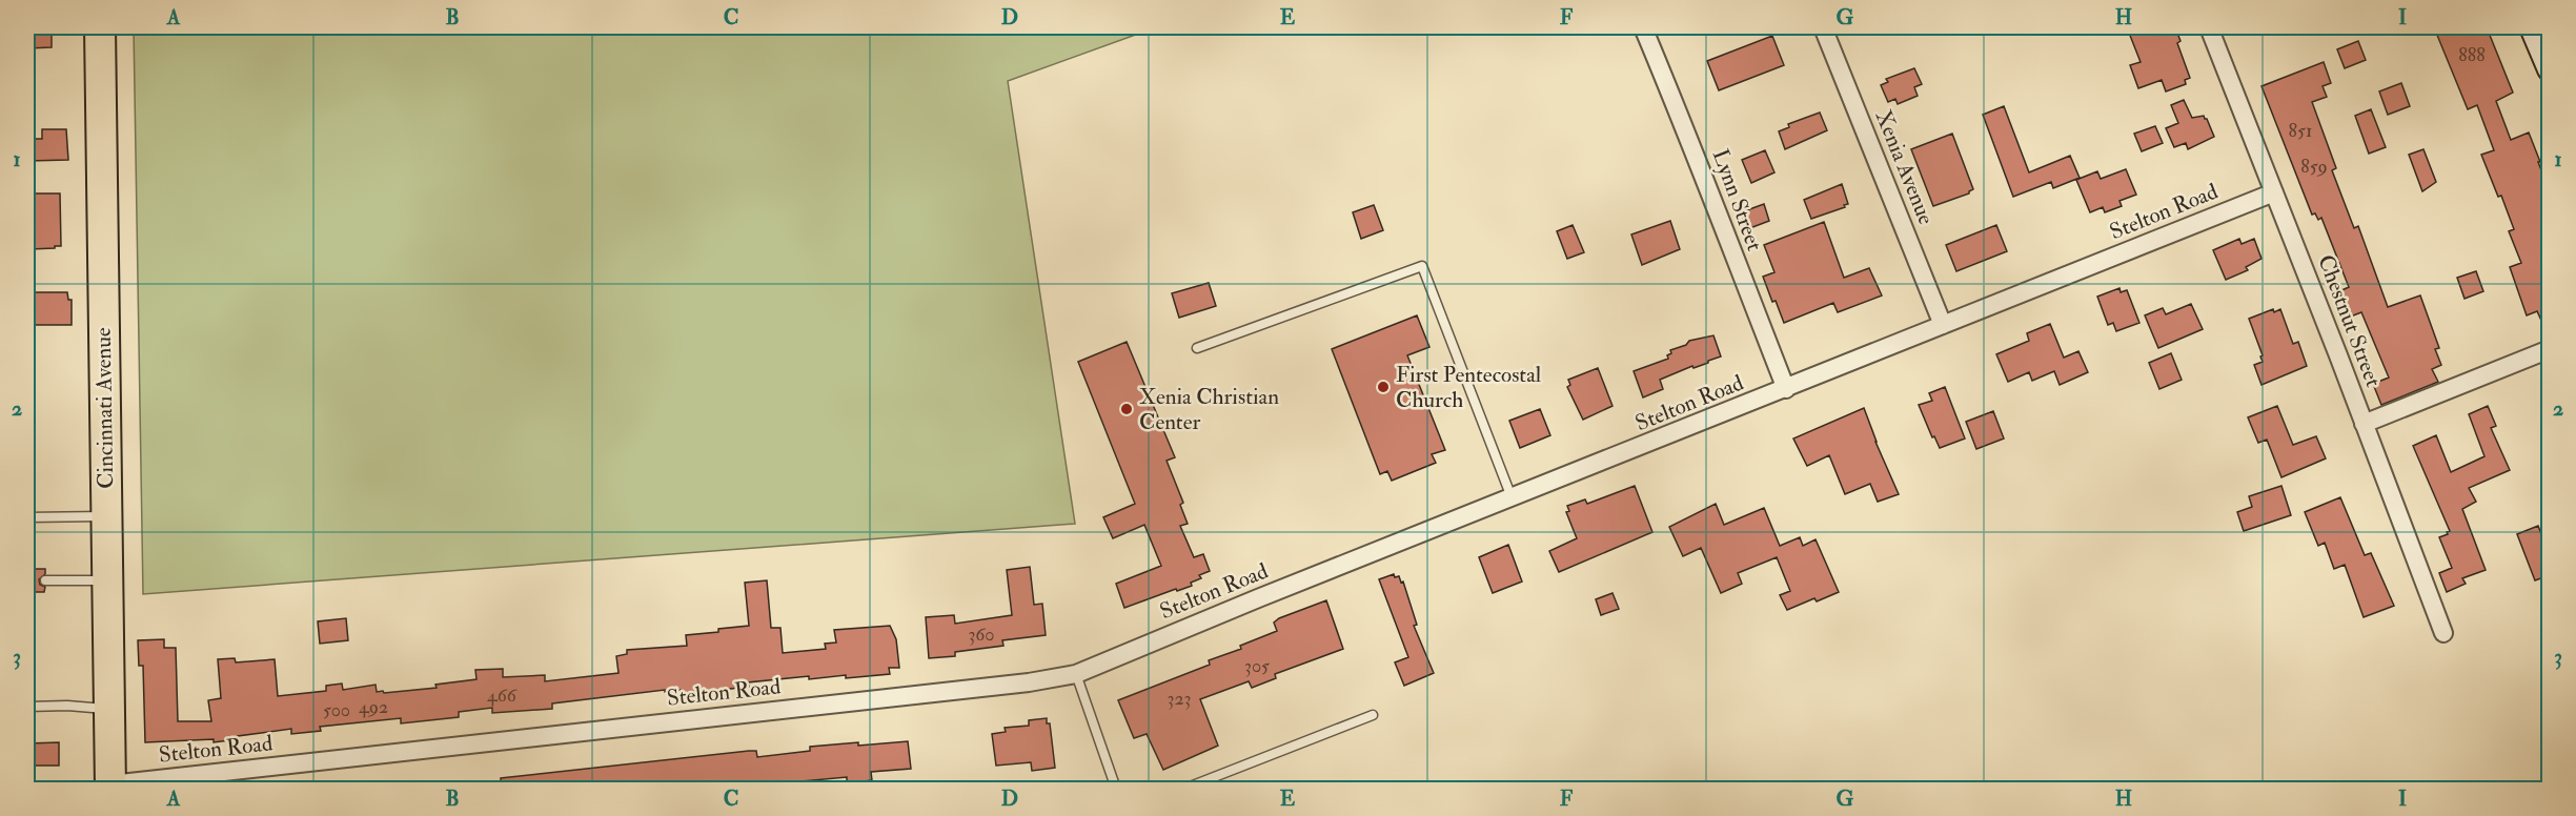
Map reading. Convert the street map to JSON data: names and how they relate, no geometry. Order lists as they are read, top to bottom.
{
  "streets": {
    "highway": ["Cincinnati Avenue"],
    "street": [
      "Xenia Avenue",
      "Lynn Street",
      "Stelton Road",
      "Chestnut Street"
    ]
  },
  "crossings": [
    ["Xenia Avenue", "Stelton Road"],
    ["Lynn Street", "Stelton Road"],
    ["Stelton Road", "Chestnut Street"],
    ["Stelton Road", "Cincinnati Avenue"]
  ],
  "places": ["First Pentecostal Church", "Xenia Christian Center"],
  "house_numbers": [
    "888",
    "851",
    "859",
    "360",
    "305",
    "466",
    "323",
    "492",
    "500"
  ],
  "grid": {
    "columns": [
      "A",
      "B",
      "C",
      "D",
      "E",
      "F",
      "G",
      "H",
      "I"
    ],
    "rows": ["1", "2", "3"]
  }
}
